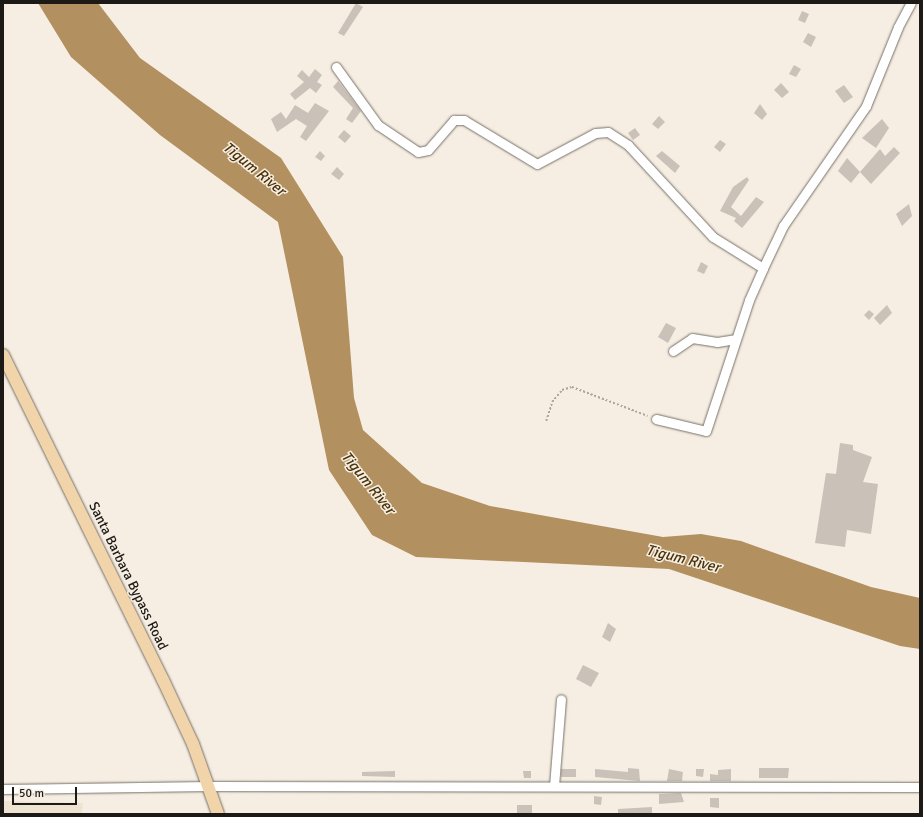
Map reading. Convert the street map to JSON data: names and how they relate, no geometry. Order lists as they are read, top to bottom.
{
  "streets": {
    "main road": ["Santa Barbara Bypass Road"]
  },
  "water": ["Tigum River"],
  "scale_bar": "50 m"
}
